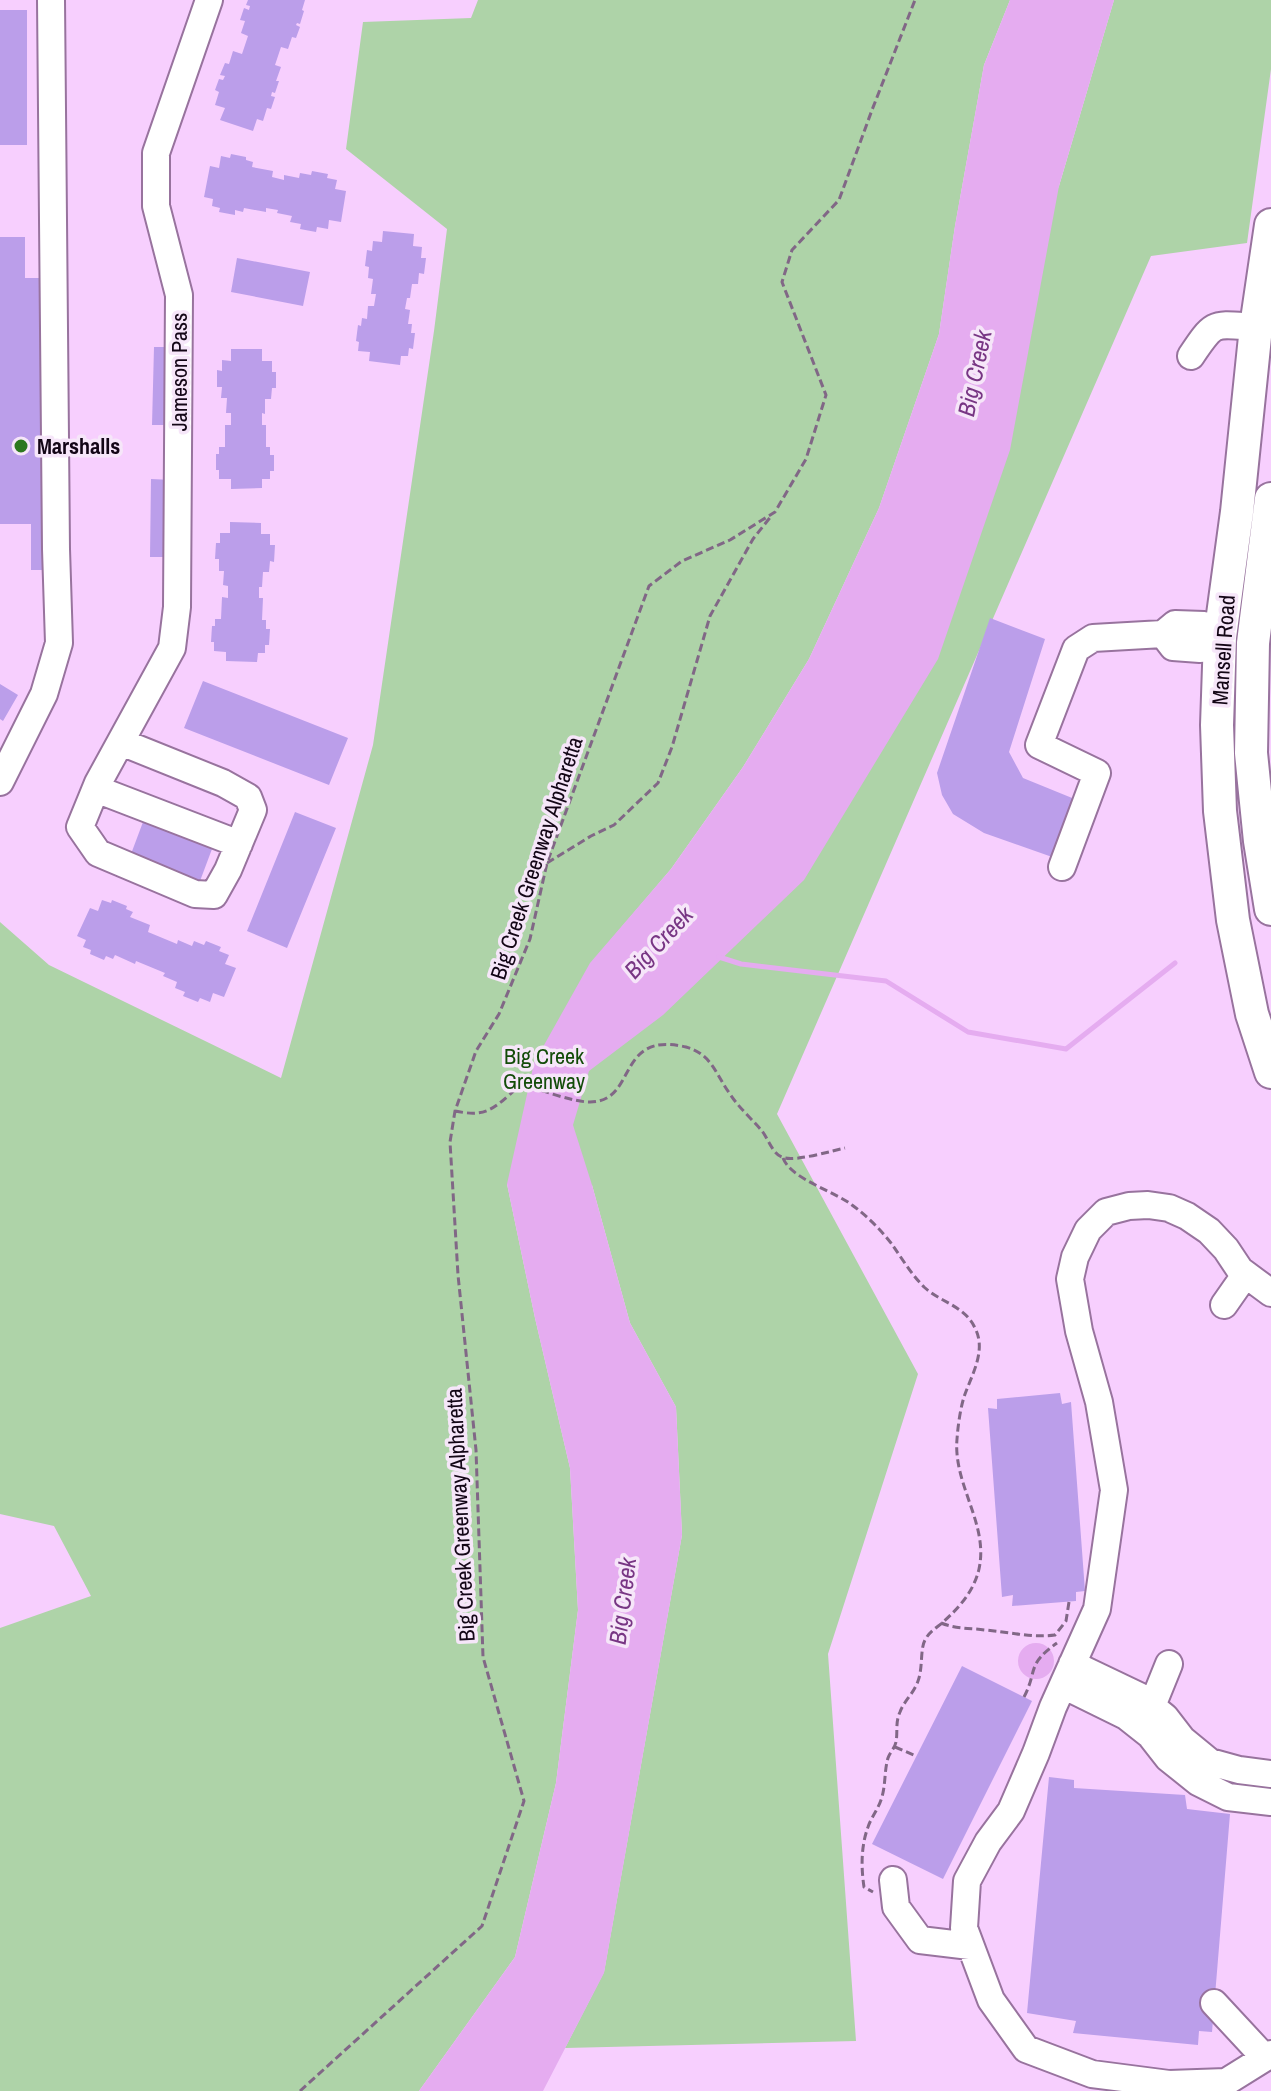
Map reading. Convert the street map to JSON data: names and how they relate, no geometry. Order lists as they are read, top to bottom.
{
  "streets": {
    "main road": ["Mansell Road"],
    "street": ["Jameson Pass"],
    "path": ["Big Creek Greenway Alpharetta"]
  },
  "water": ["Big Creek"],
  "parks": ["Big Creek Greenway"],
  "places": ["Marshalls"]
}
